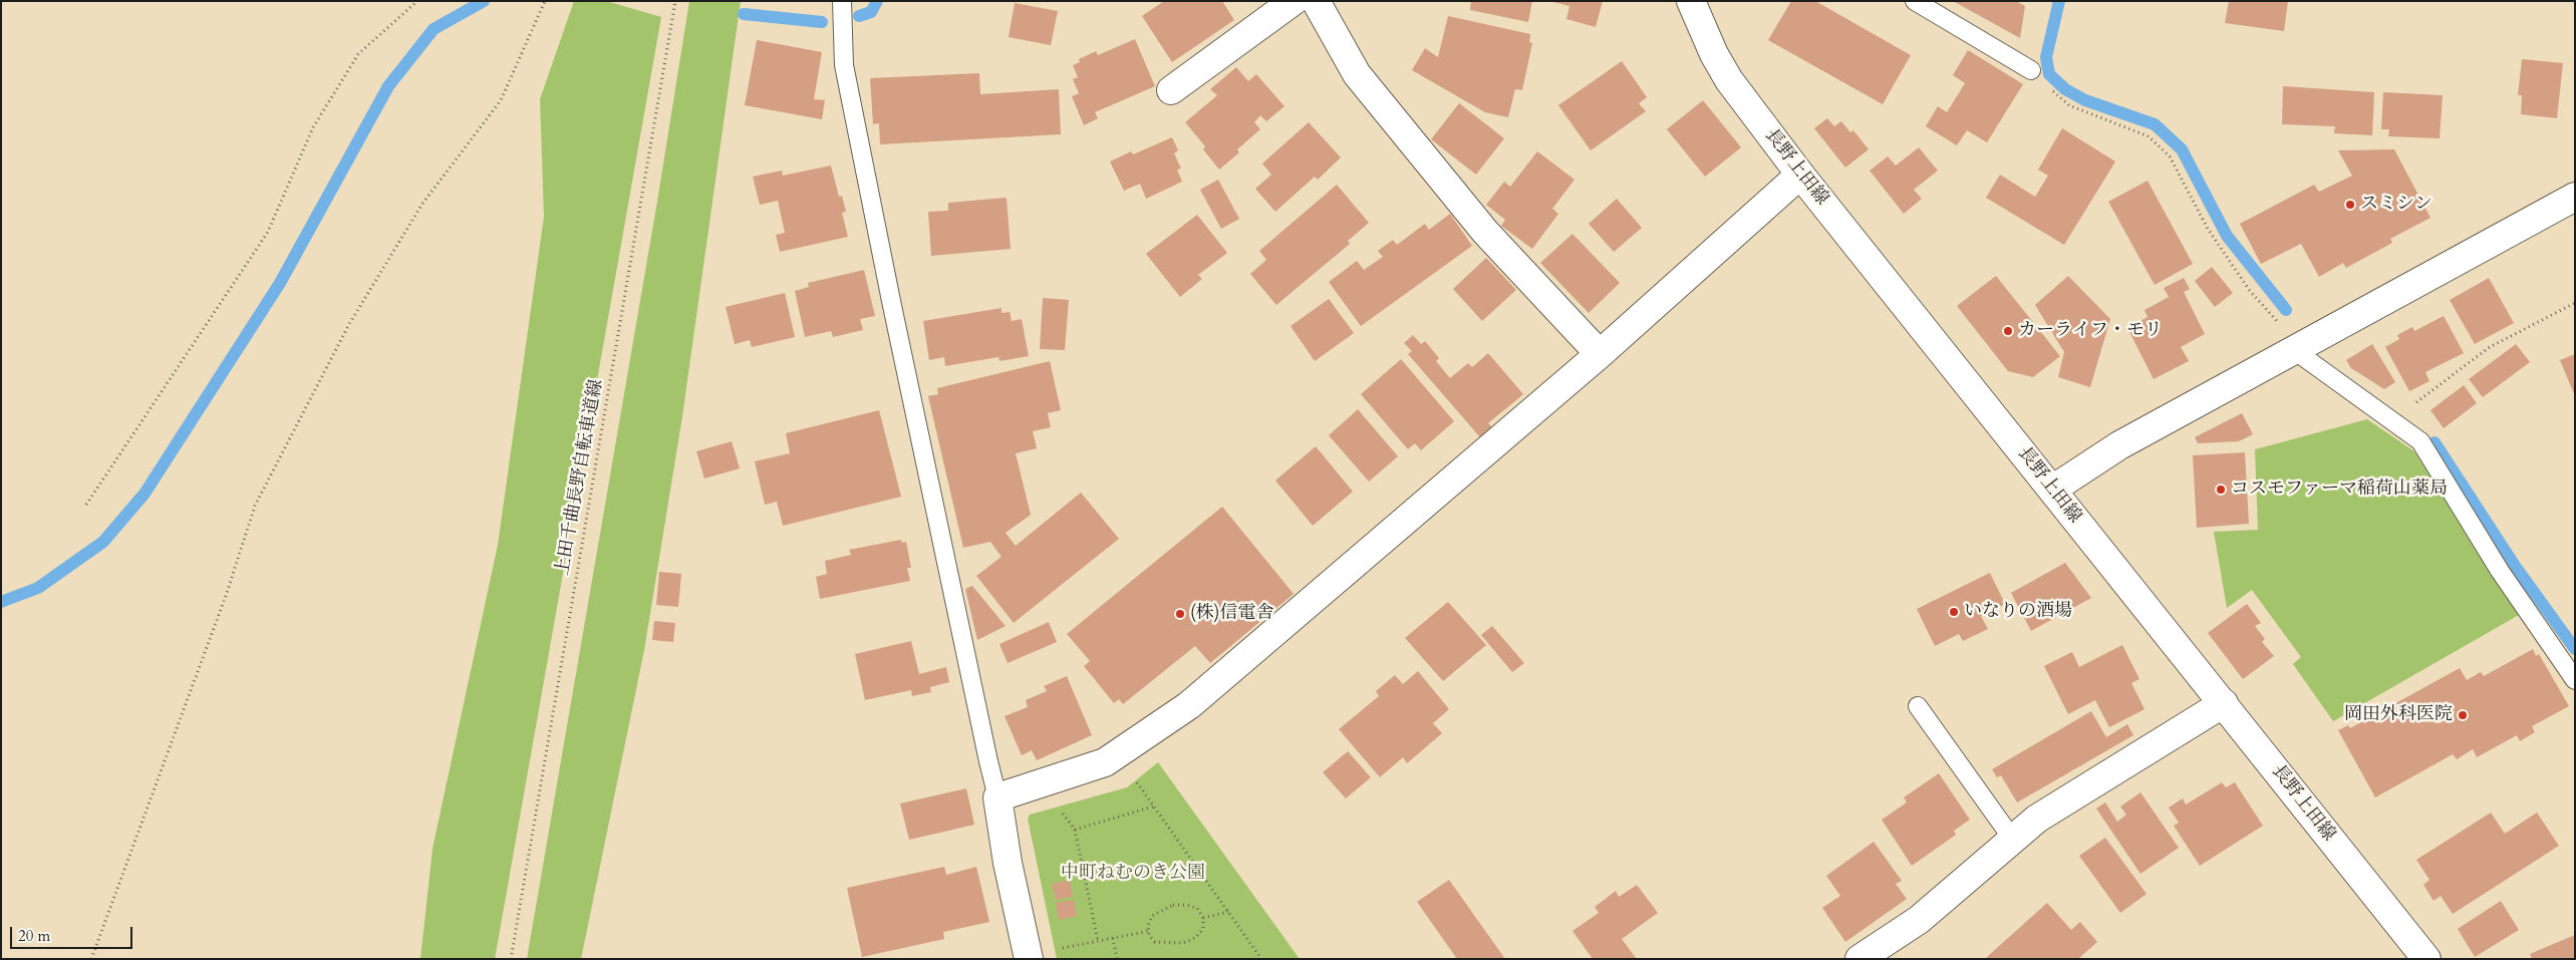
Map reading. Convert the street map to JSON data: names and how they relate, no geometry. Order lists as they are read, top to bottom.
{
  "streets": {
    "street": ["長野上田線"],
    "path": ["上田千曲長野自転車道線"]
  },
  "parks": ["中町ねむのき公園"],
  "places": [
    "スミシン",
    "カーライフ・モリ",
    "コスモファーマ稲荷山薬局",
    "いなりの酒場",
    "(株)信電舎",
    "岡田外科医院"
  ],
  "scale_bar": "20 m"
}
